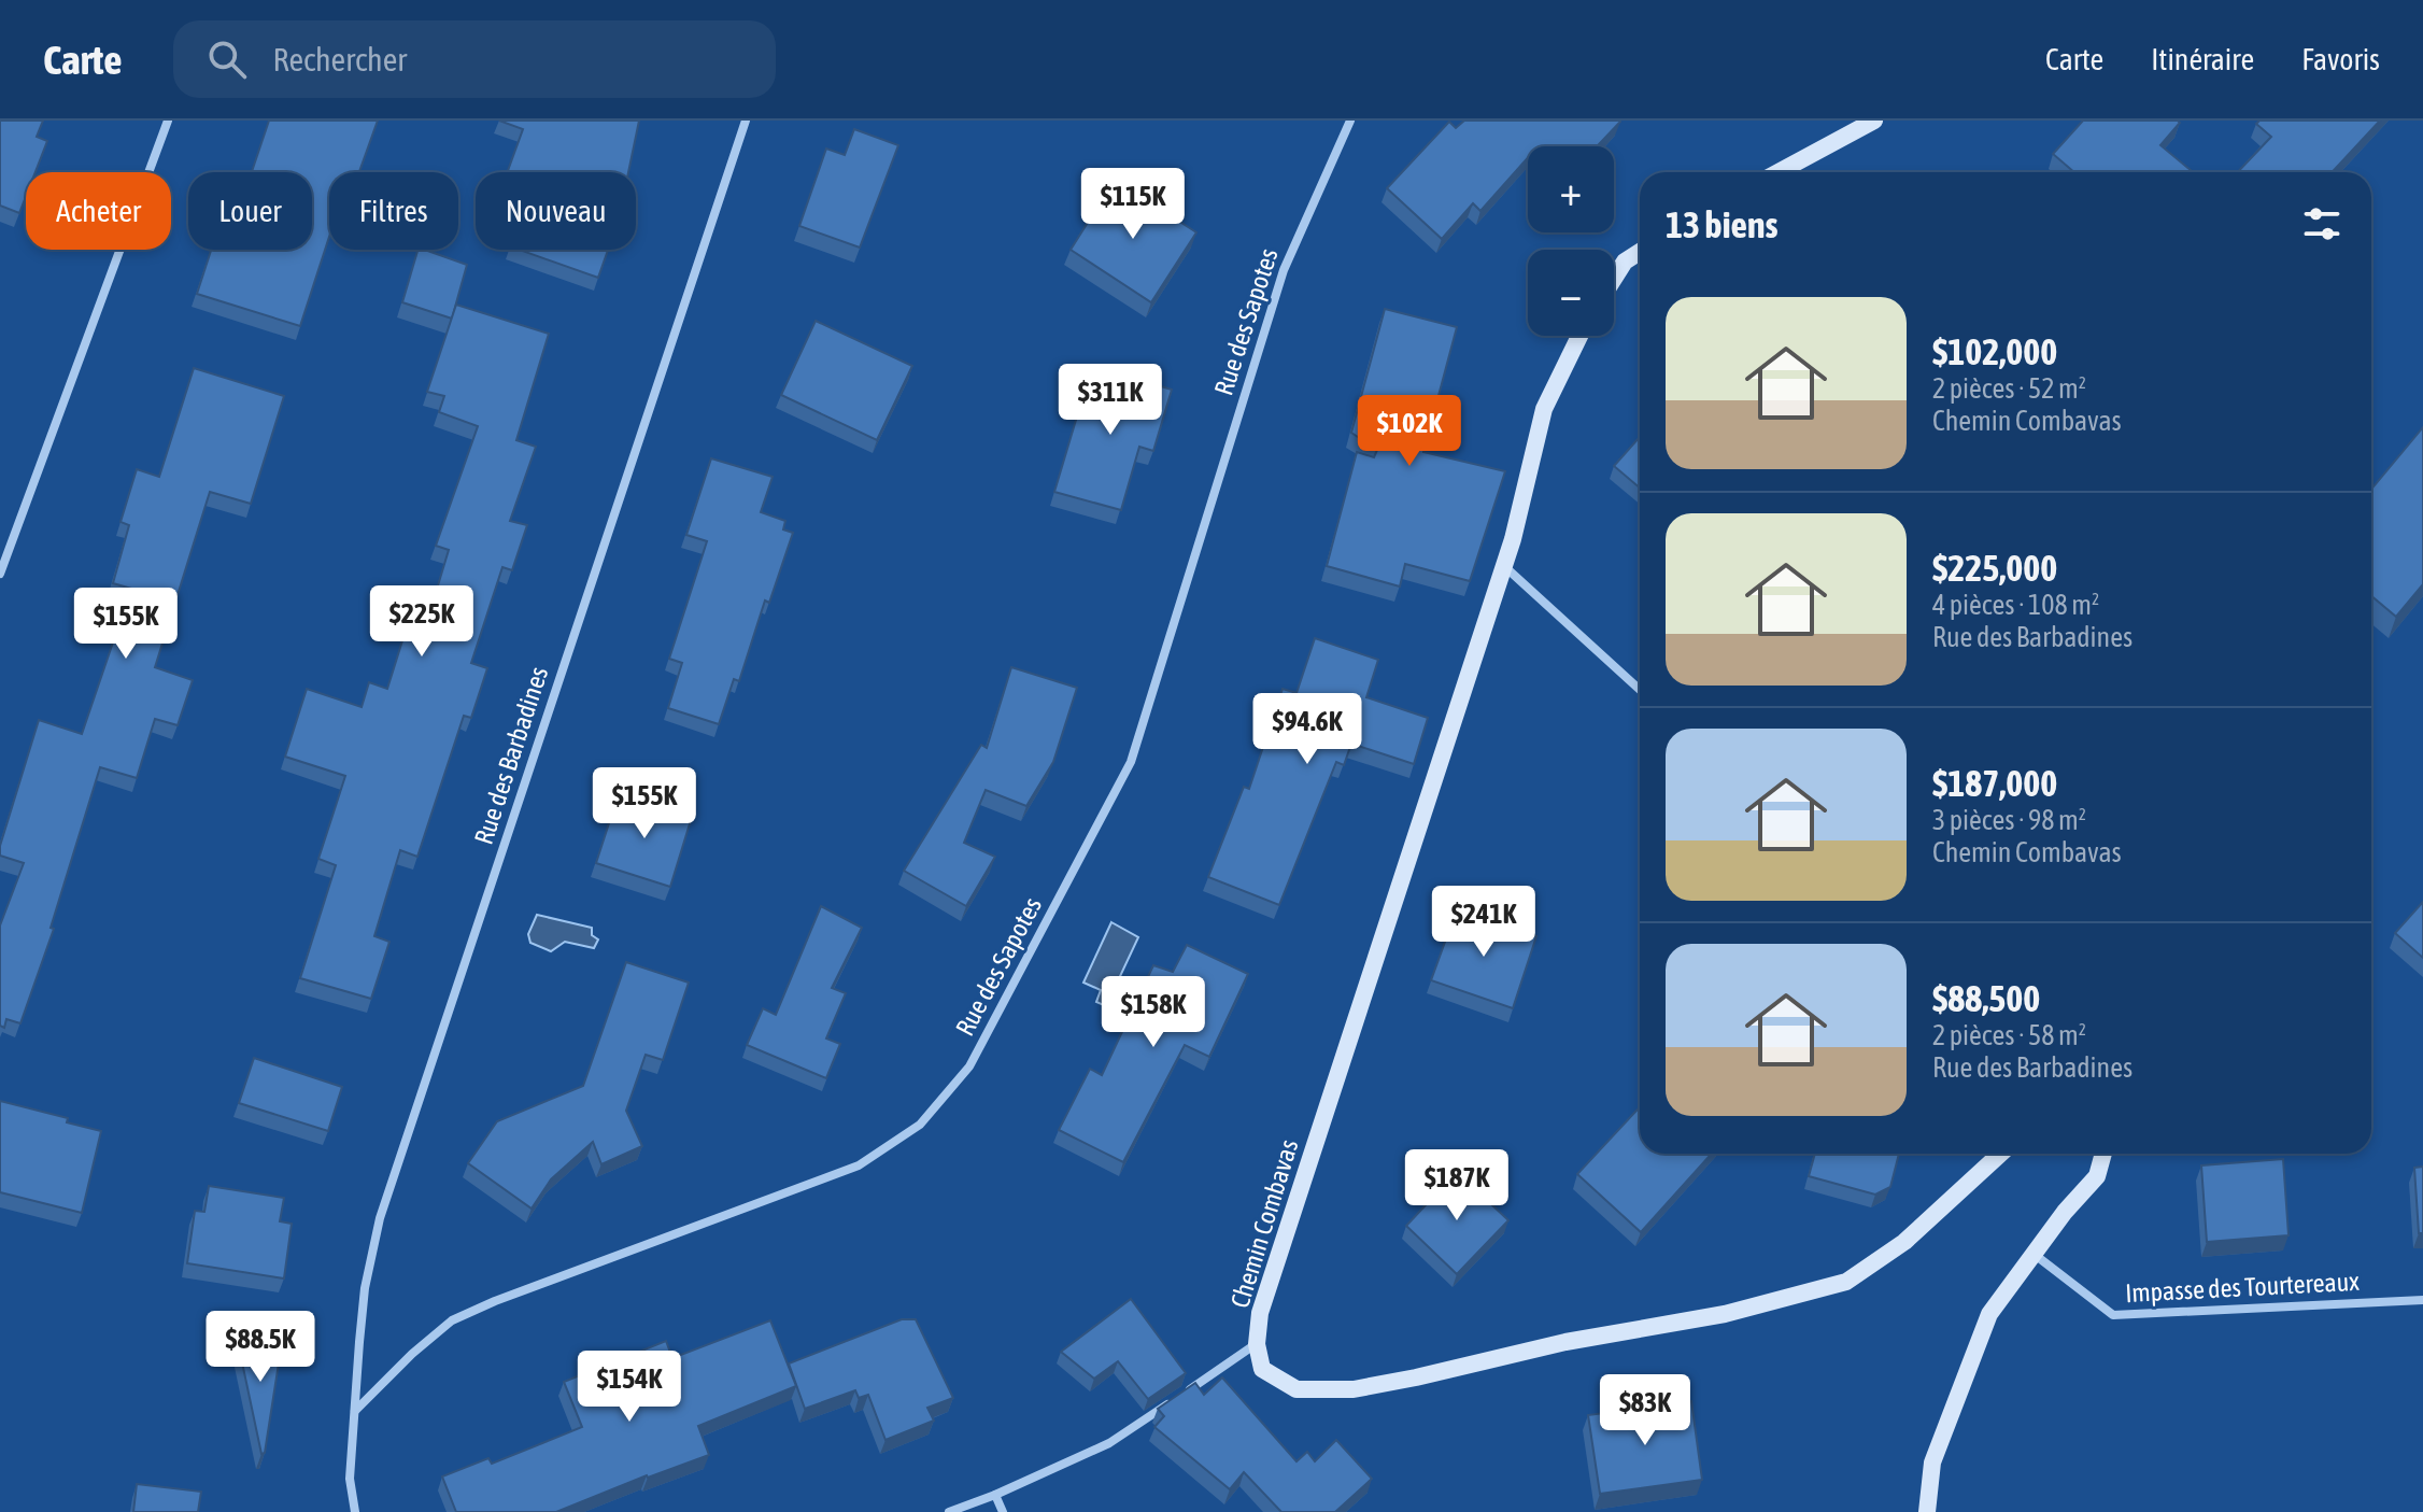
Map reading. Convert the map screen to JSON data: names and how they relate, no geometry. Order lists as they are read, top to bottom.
{
  "streets": {
    "street": [
      "Rue des Sapotes",
      "Rue des Barbadines",
      "Chemin Combavas",
      "Impasse des Tourtereaux"
    ]
  },
  "crossings": [
    ["Rue des Sapotes", "Rue des Barbadines"]
  ],
  "page": {
    "header": "Carte",
    "search": "Rechercher",
    "nav": ["Carte", "Itinéraire", "Favoris"],
    "map_buttons": ["+", "−"],
    "price": [
      "$115K",
      "$311K",
      "$102K",
      "$225K",
      "$155K",
      "$94.6K",
      "$155K",
      "$241K",
      "$158K",
      "$187K",
      "$88.5K",
      "$154K",
      "$83K"
    ],
    "chip": [
      "Acheter",
      "Louer",
      "Filtres",
      "Nouveau"
    ],
    "heading": "13 biens",
    "list": [
      {
        "name": "$102,000",
        "note": "2 pièces · 52 m² · Chemin Combavas"
      },
      {
        "name": "$225,000",
        "note": "4 pièces · 108 m² · Rue des Barbadines"
      },
      {
        "name": "$187,000",
        "note": "3 pièces · 98 m² · Chemin Combavas"
      },
      {
        "name": "$88,500",
        "note": "2 pièces · 58 m² · Rue des Barbadines"
      }
    ]
  }
}
